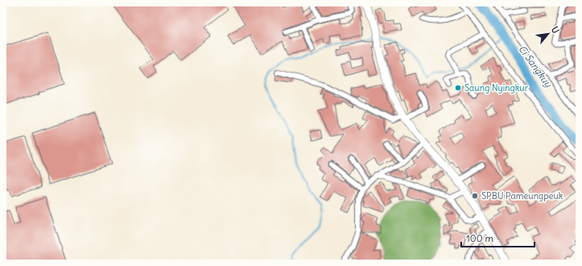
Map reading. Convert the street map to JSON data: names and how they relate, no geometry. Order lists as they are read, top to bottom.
{
  "water": ["Ci Sangkuy"],
  "places": ["Saung Nyingkur", "SPBU Pameungpeuk"],
  "scale_bar": "100 m",
  "north": "top right"
}
